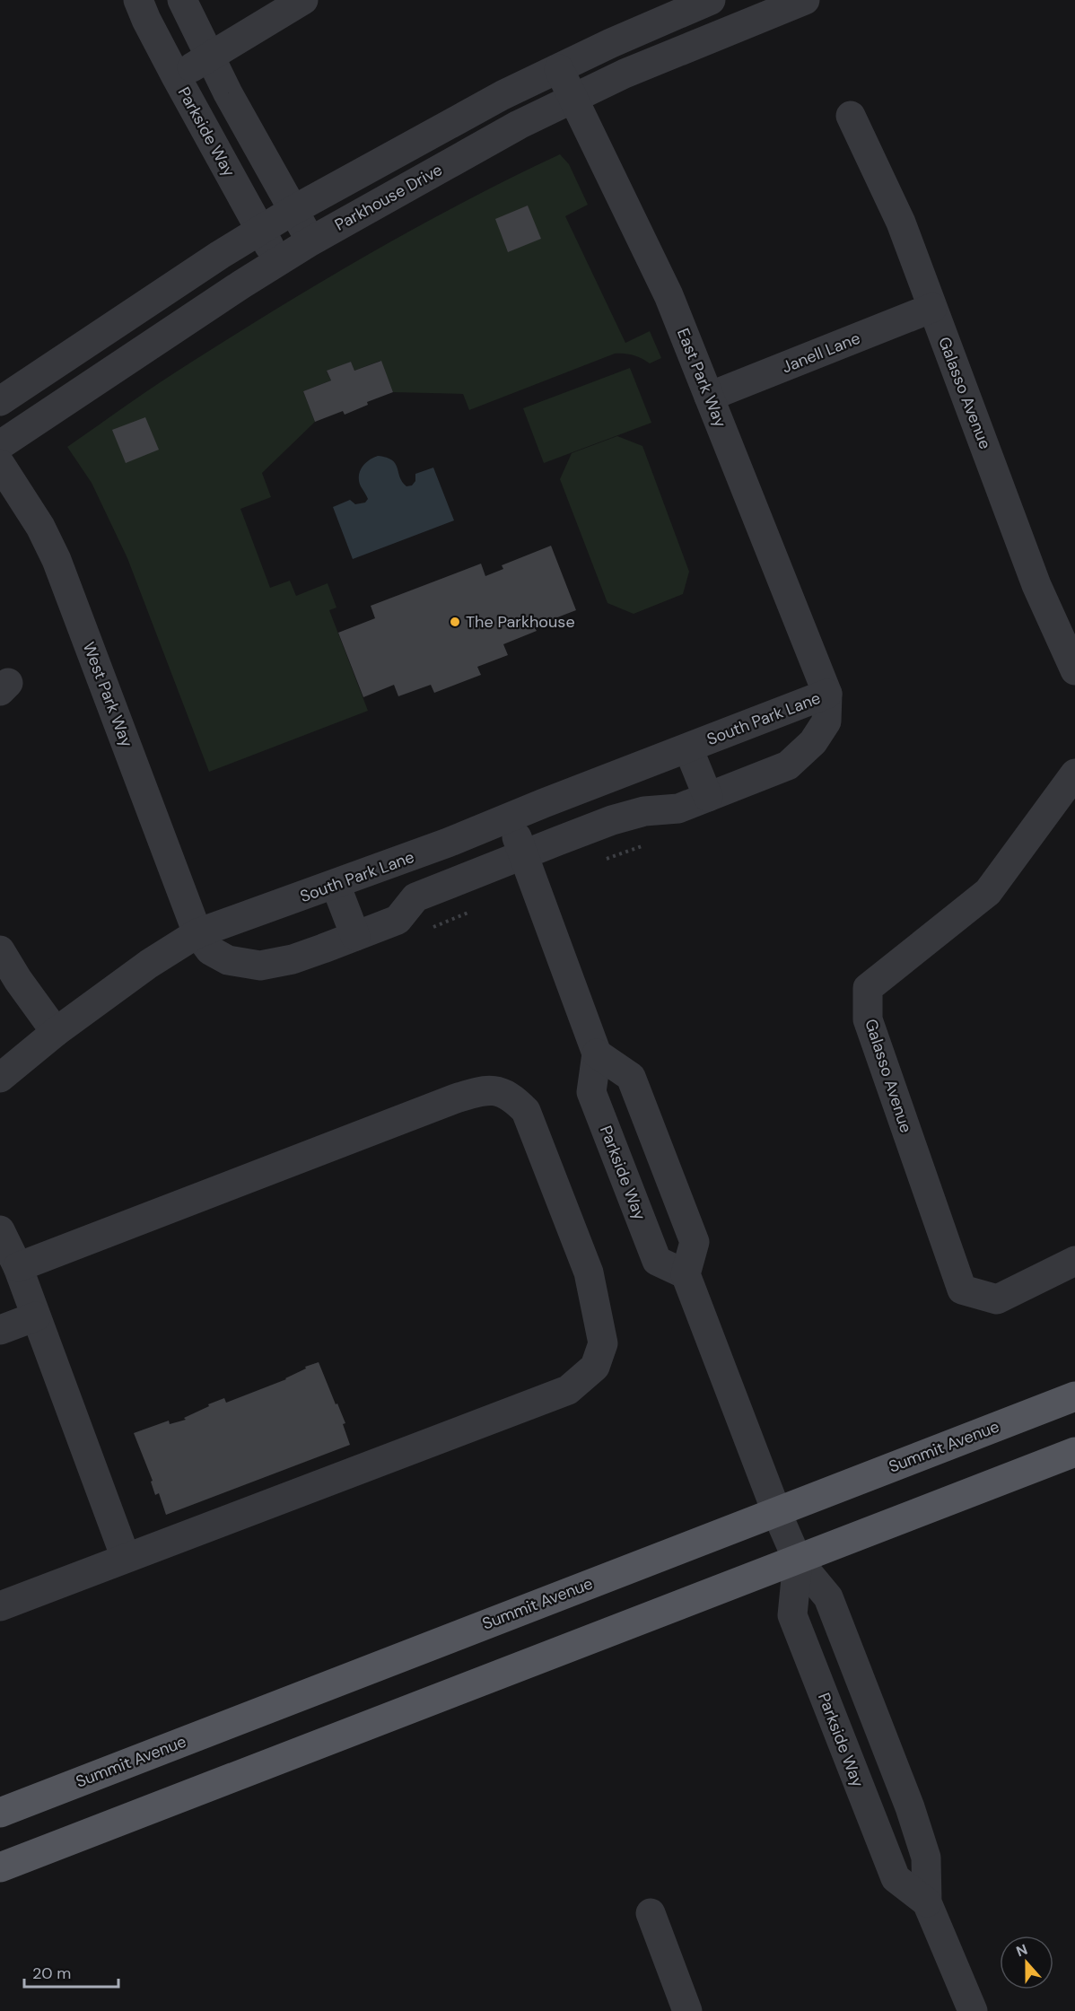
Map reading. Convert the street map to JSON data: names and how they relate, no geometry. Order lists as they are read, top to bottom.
{
  "streets": {
    "main road": ["Summit Avenue"],
    "street": [
      "Parkside Way",
      "Parkhouse Drive",
      "Janell Lane",
      "East Park Way",
      "Galasso Avenue",
      "West Park Way",
      "South Park Lane"
    ]
  },
  "crossings": [
    ["Parkside Way", "Parkhouse Drive"],
    ["Parkside Way", "South Park Lane"],
    ["Parkside Way", "Summit Avenue"],
    ["Parkhouse Drive", "East Park Way"],
    ["Janell Lane", "East Park Way"],
    ["Janell Lane", "Galasso Avenue"],
    ["East Park Way", "South Park Lane"],
    ["West Park Way", "South Park Lane"]
  ],
  "places": ["The Parkhouse"],
  "scale_bar": "20 m",
  "north": "top"
}
